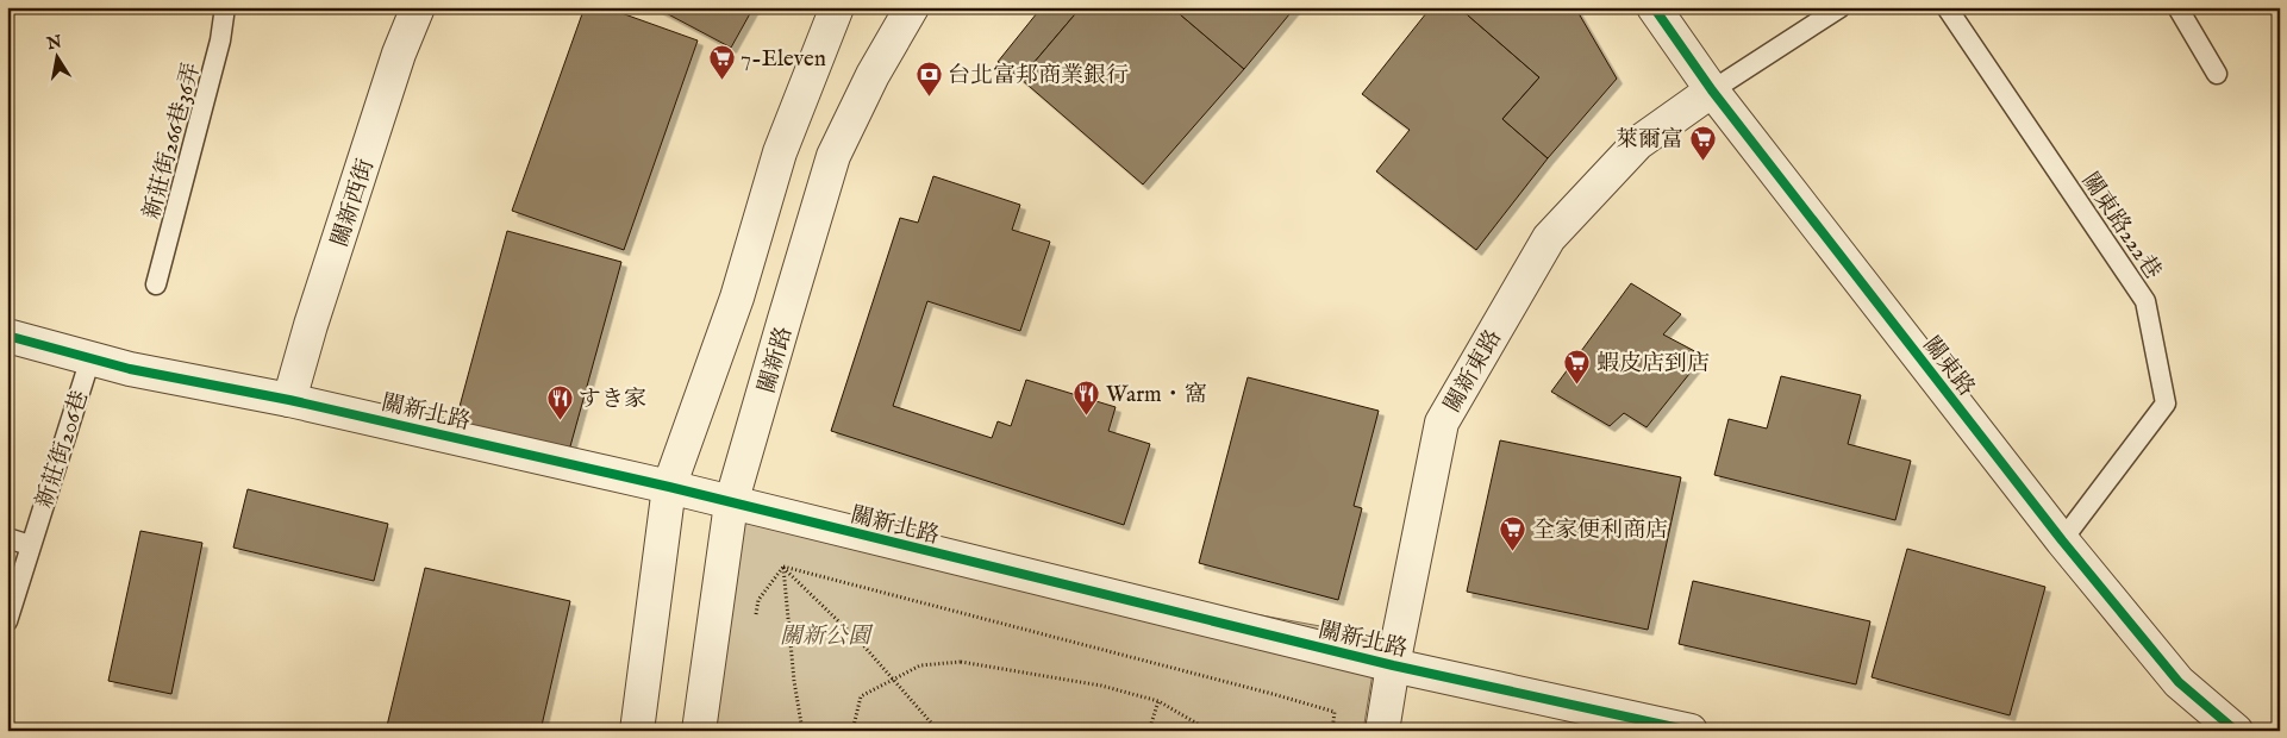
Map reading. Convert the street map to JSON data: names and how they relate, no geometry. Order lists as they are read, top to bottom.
{
  "streets": {
    "street": [
      "關新西街",
      "關新路",
      "關東路",
      "關新東路",
      "關新北路"
    ],
    "lane": ["新莊街266巷36弄", "關東路222巷", "新莊街206巷"]
  },
  "crossings": [
    ["關新西街", "關新北路"],
    ["關東路222巷", "關東路"],
    ["關新路", "關新北路"],
    ["關東路", "關新東路"],
    ["關新東路", "關新北路"],
    ["關新北路", "新莊街206巷"]
  ],
  "parks": ["關新公園"],
  "places": {
    "supermarket": [
      "7-Eleven",
      "萊爾富",
      "蝦皮店到店",
      "全家便利商店"
    ],
    "bank": ["台北富邦商業銀行"],
    "restaurant": ["Warm・窩", "すき家"]
  },
  "north": "top"
}
